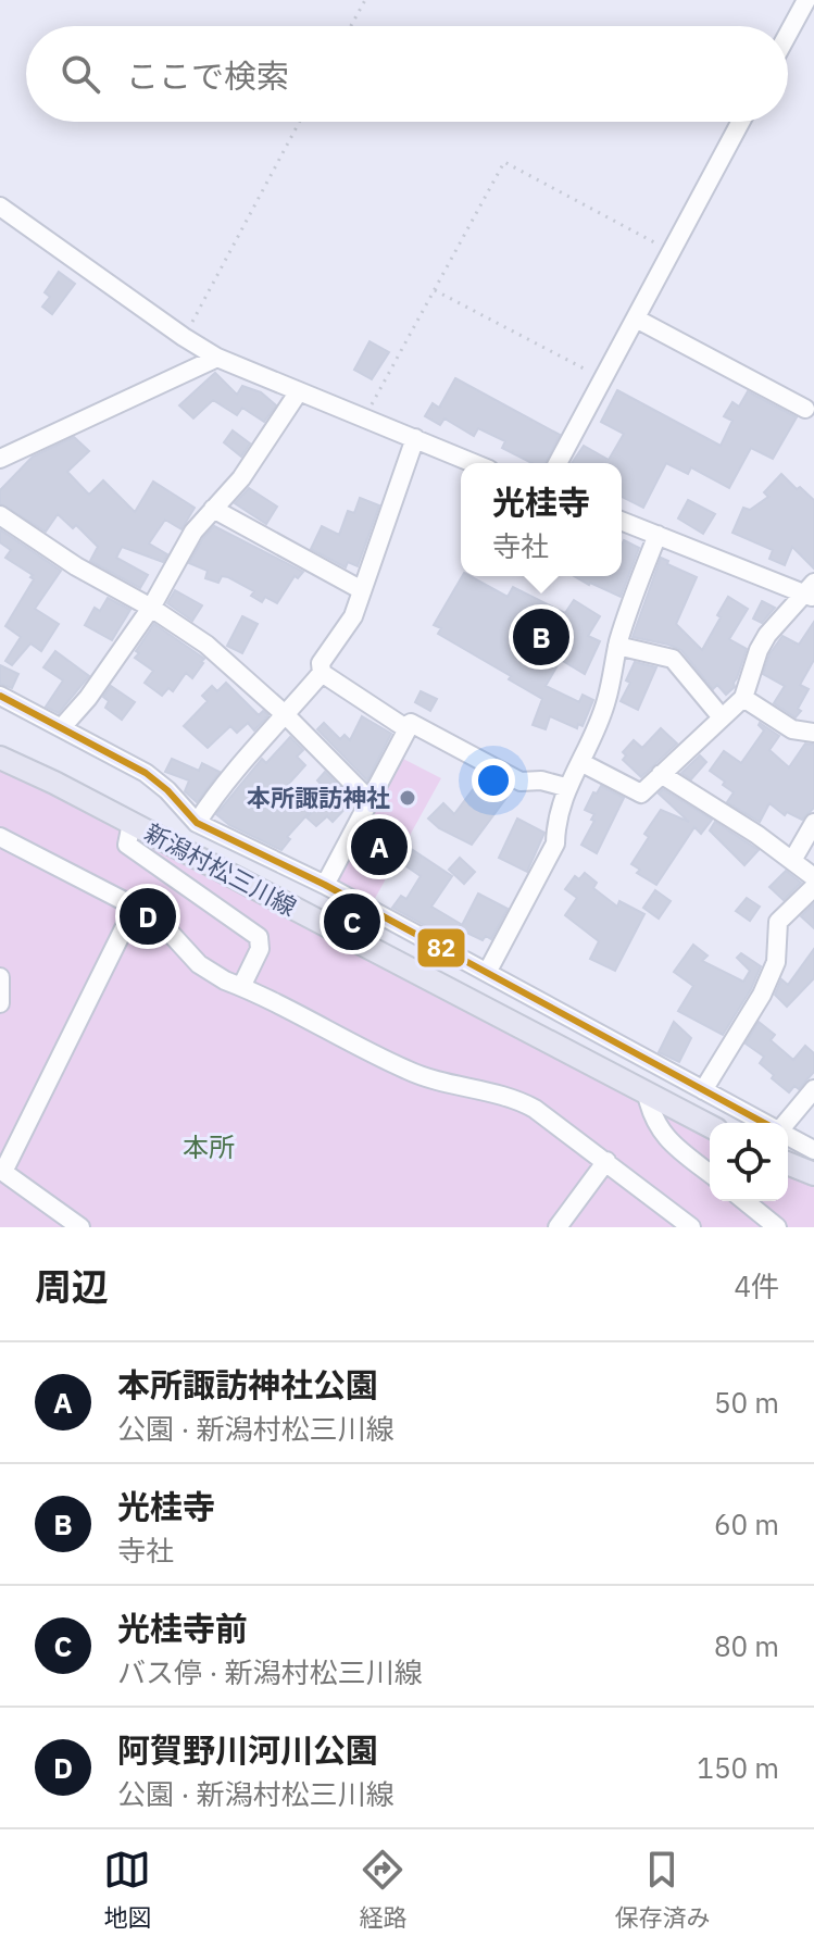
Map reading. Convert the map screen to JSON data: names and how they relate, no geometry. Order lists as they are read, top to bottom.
{
  "streets": {
    "main road": ["新潟村松三川線"]
  },
  "districts": ["本所"],
  "places": ["本所諏訪神社"],
  "lines": ["transit line 82"],
  "page": {
    "search": "ここで検索",
    "popup": ["光桂寺", "寺社"],
    "pins": [
      "B",
      "A",
      "D",
      "C"
    ],
    "heading": ["周辺", "4件"],
    "list": [
      {
        "mark": "A",
        "name": "本所諏訪神社公園",
        "note": "公園 · 新潟村松三川線",
        "value": "50 m"
      },
      {
        "mark": "B",
        "name": "光桂寺",
        "note": "寺社",
        "value": "60 m"
      },
      {
        "mark": "C",
        "name": "光桂寺前",
        "note": "バス停 · 新潟村松三川線",
        "value": "80 m"
      },
      {
        "mark": "D",
        "name": "阿賀野川河川公園",
        "note": "公園 · 新潟村松三川線",
        "value": "150 m"
      }
    ],
    "nav": ["地図", "経路", "保存済み"]
  }
}
